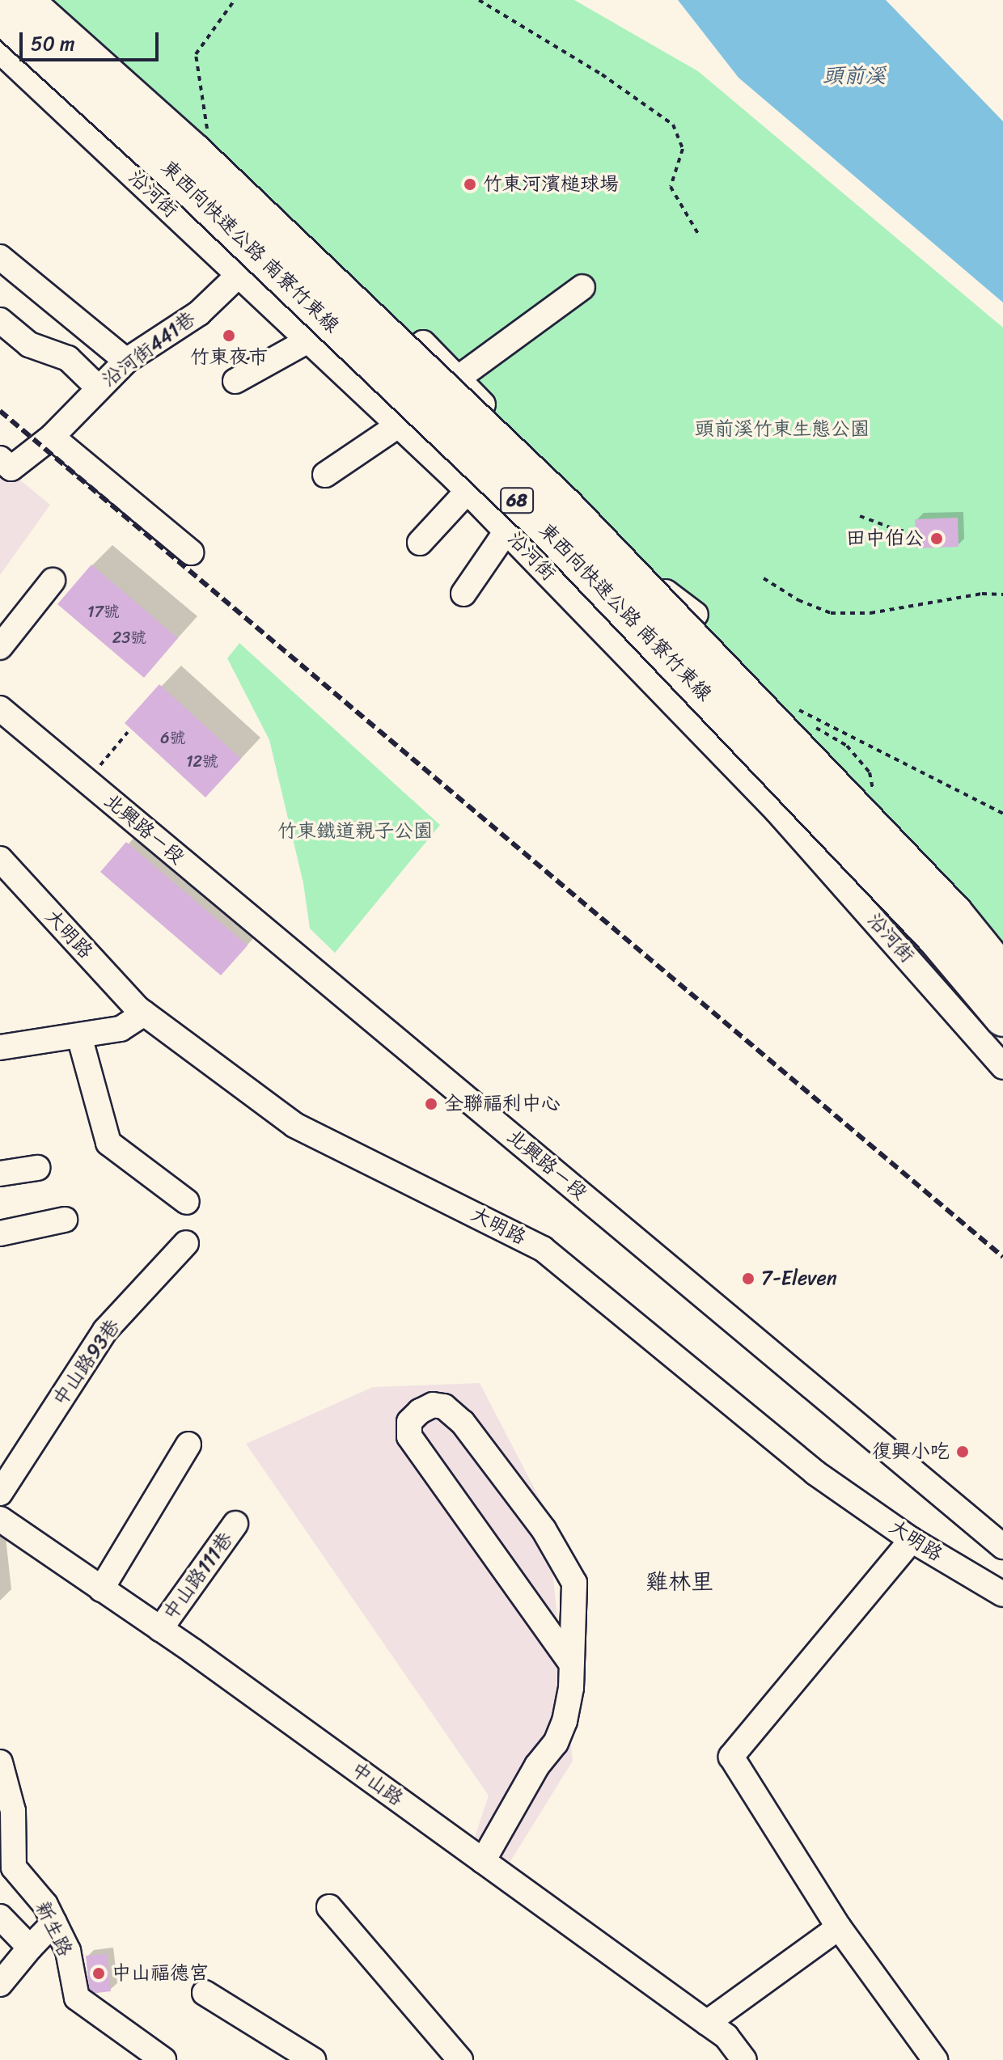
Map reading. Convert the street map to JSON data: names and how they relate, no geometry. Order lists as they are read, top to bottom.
{
  "streets": {
    "highway": ["東西向快速公路 南寮竹東線", "68"],
    "street": [
      "沿河街",
      "沿河街441巷",
      "北興路ㄧ段",
      "大明路",
      "中山路93巷",
      "中山路111巷",
      "中山路",
      "新生路"
    ]
  },
  "crossings": [
    ["沿河街", "沿河街441巷"],
    ["中山路111巷", "中山路"]
  ],
  "districts": ["雞林里"],
  "water": ["頭前溪"],
  "parks": ["頭前溪竹東生態公園", "竹東鐵道親子公園"],
  "places": [
    "竹東河濱槌球場",
    "竹東夜市",
    "田中伯公",
    "全聯福利中心",
    "7-Eleven",
    "復興小吃",
    "中山福德宮"
  ],
  "house_numbers": [
    "17號",
    "23號",
    "6號",
    "12號"
  ],
  "scale_bar": "50 m"
}
